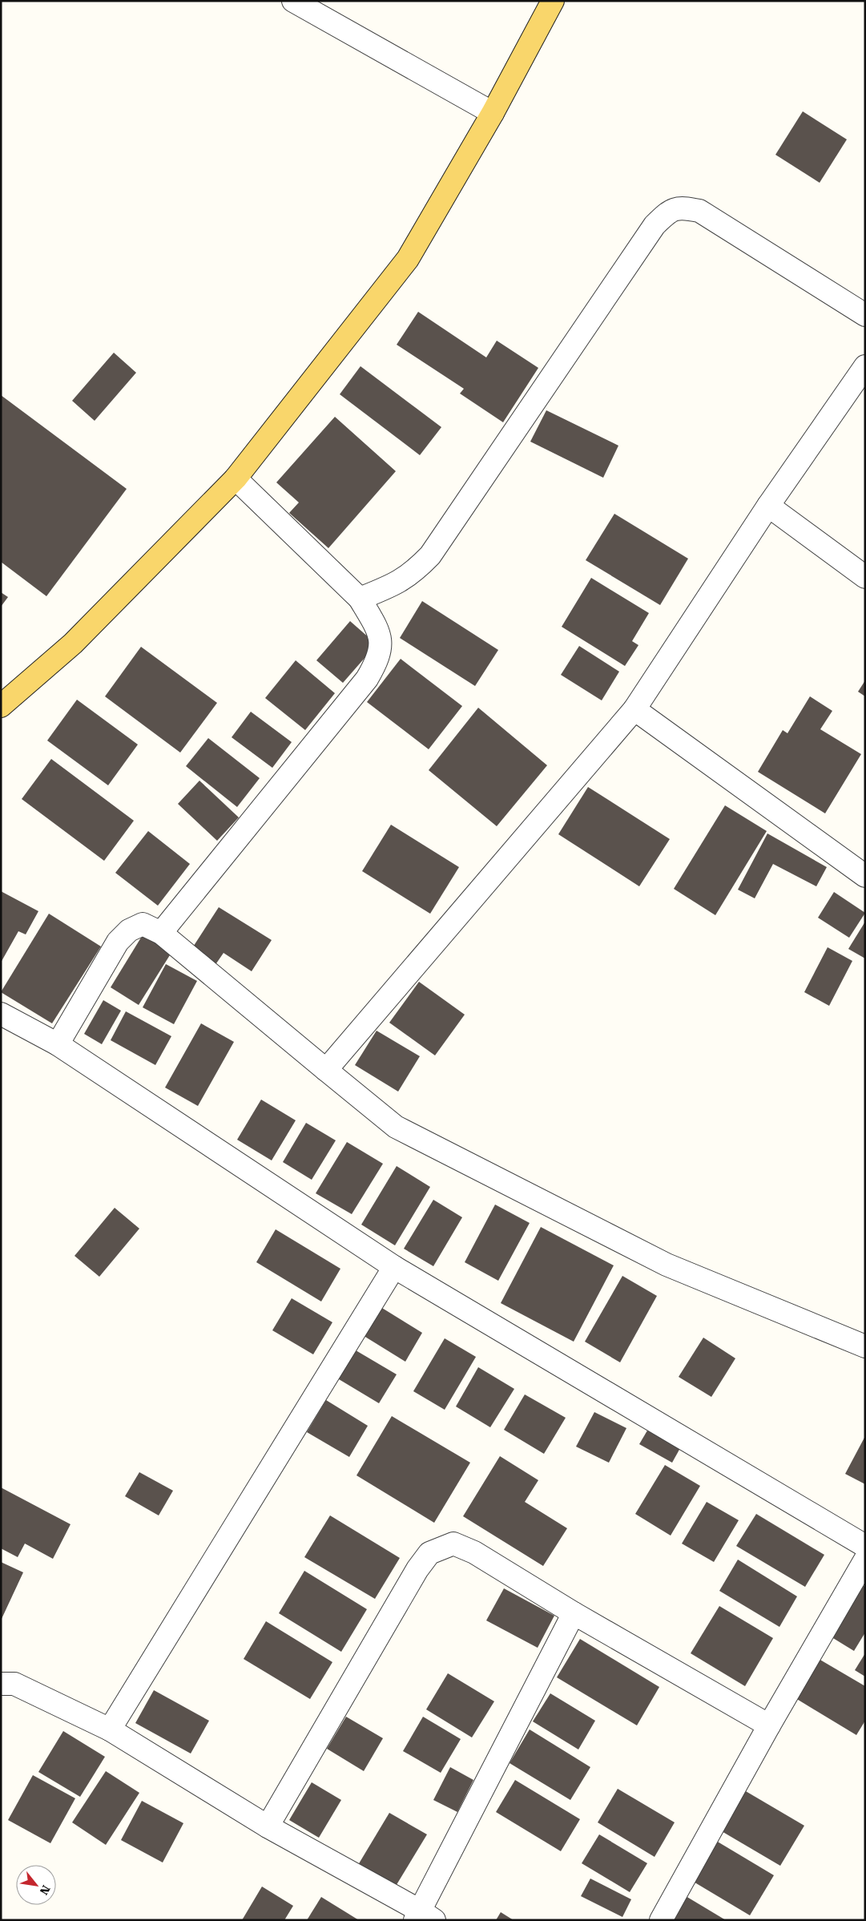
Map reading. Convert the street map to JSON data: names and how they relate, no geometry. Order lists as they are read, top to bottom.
{
  "north": "bottom right"
}
